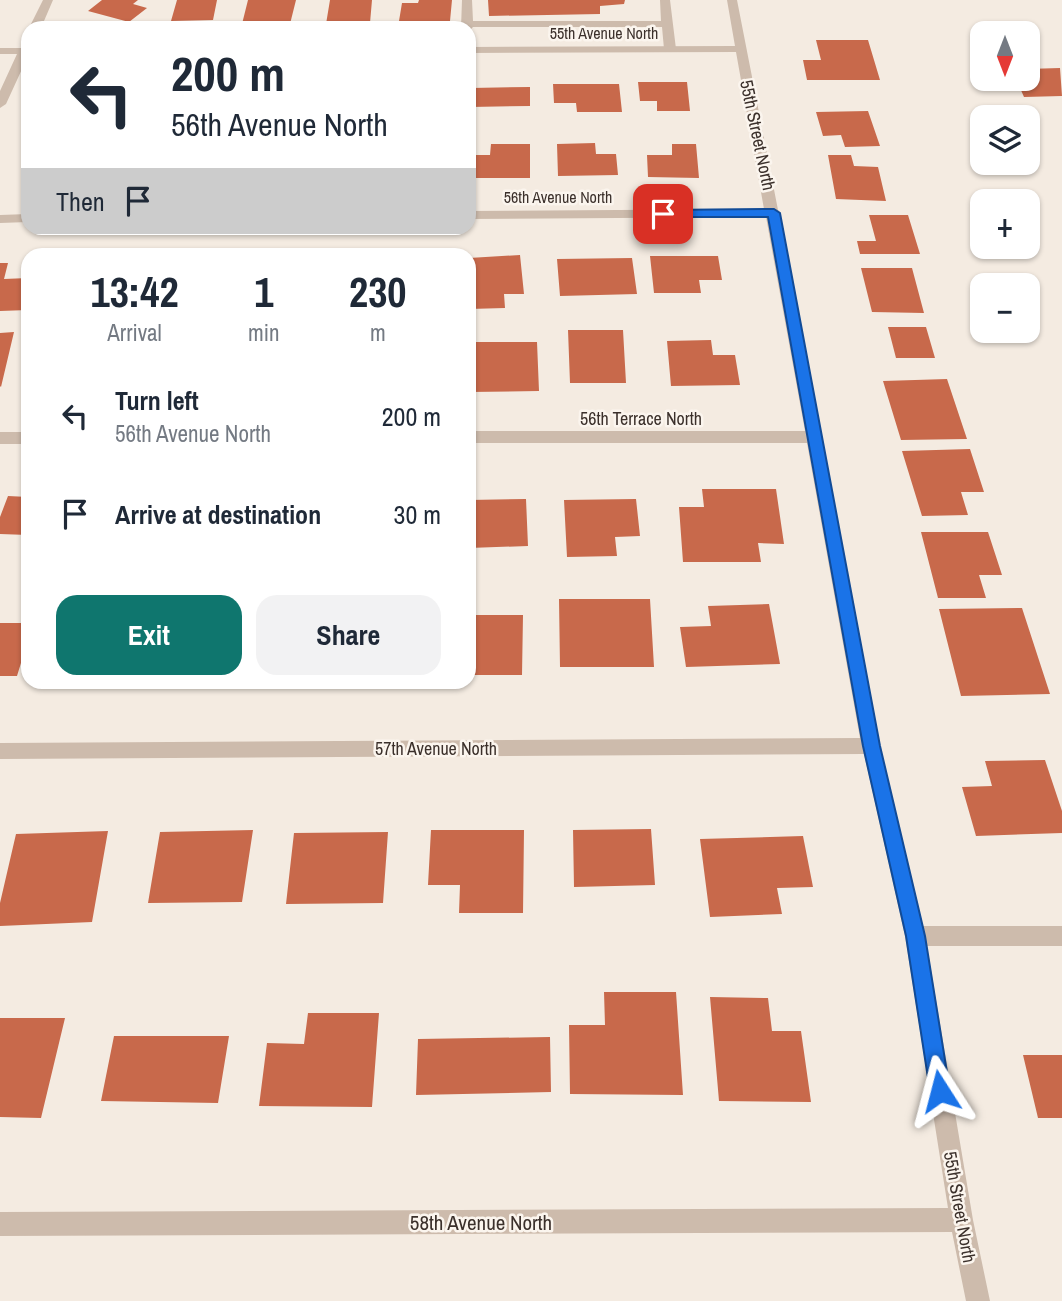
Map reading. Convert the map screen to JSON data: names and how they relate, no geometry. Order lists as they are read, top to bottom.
{
  "streets": {
    "street": [
      "55th Avenue North",
      "55th Street North",
      "56th Avenue North",
      "56th Terrace North",
      "57th Avenue North",
      "58th Avenue North"
    ]
  },
  "crossings": [
    ["55th Avenue North", "55th Street North"],
    ["55th Street North", "56th Avenue North"],
    ["55th Street North", "56th Terrace North"],
    ["55th Street North", "57th Avenue North"],
    ["55th Street North", "58th Avenue North"]
  ],
  "north": "bottom",
  "page": {
    "map_buttons": ["+", "−"],
    "turn": ["200 m", "56th Avenue North"],
    "then": "Then",
    "eta": [
      "13:42",
      "Arrival",
      "1",
      "min",
      "230",
      "m"
    ],
    "list": [
      {
        "name": "Turn left",
        "note": "56th Avenue North",
        "value": "200 m"
      },
      {
        "name": "Arrive at destination",
        "value": "30 m"
      }
    ],
    "buttons": ["Exit", "Share"]
  }
}
